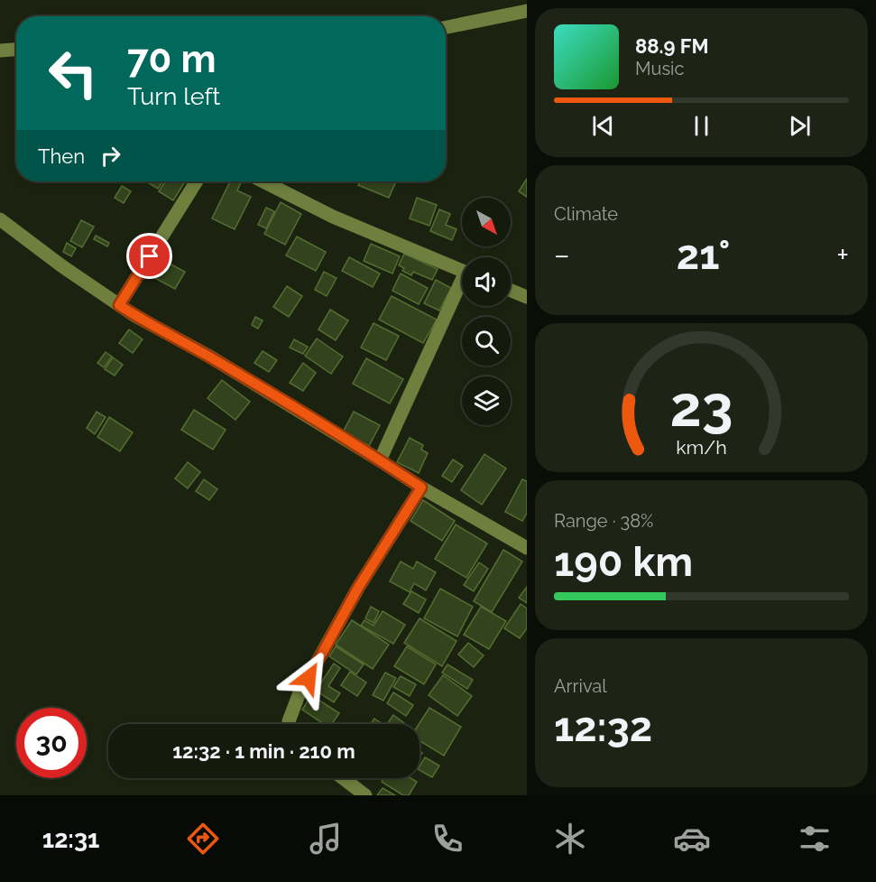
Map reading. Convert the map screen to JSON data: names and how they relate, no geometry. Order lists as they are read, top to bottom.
{
  "north": "bottom right",
  "page": {
    "turn": ["70 m", "Turn left"],
    "song": ["88.9 FM", "Music"],
    "then": "Then",
    "tile": [
      "Climate",
      ["Range · 38%", "190 km"],
      ["Arrival", "12:32"]
    ],
    "heat": ["−", "21°", "+"],
    "limit": "30",
    "trip": "12:32 · 1 min · 210 m",
    "tabs": "12:31",
    "gauge": ["23", "km/h"]
  }
}
